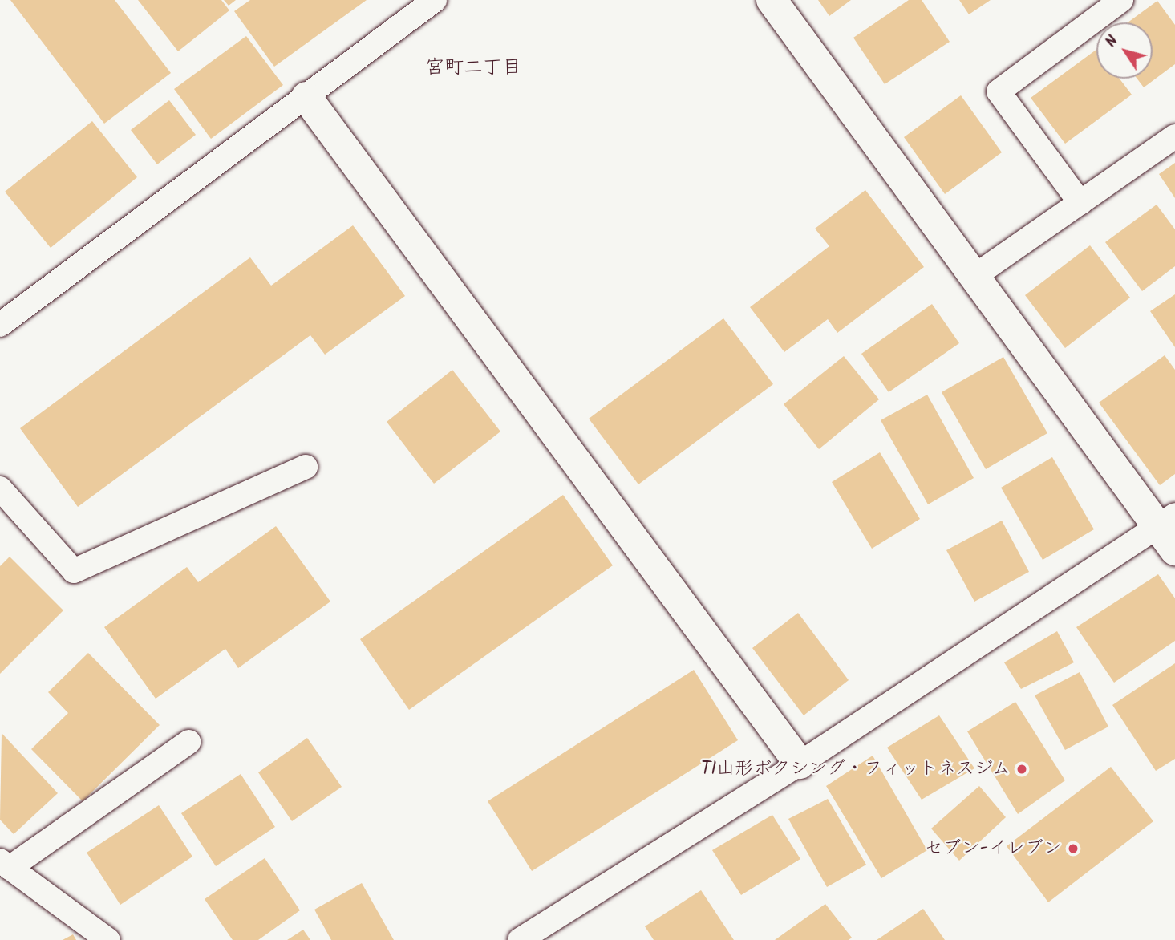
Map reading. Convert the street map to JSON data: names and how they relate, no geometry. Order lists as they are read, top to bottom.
{
  "districts": ["宮町二丁目"],
  "places": ["TI山形ボクシング・フィットネスジム", "セブン-イレブン"],
  "north": "top left"
}
